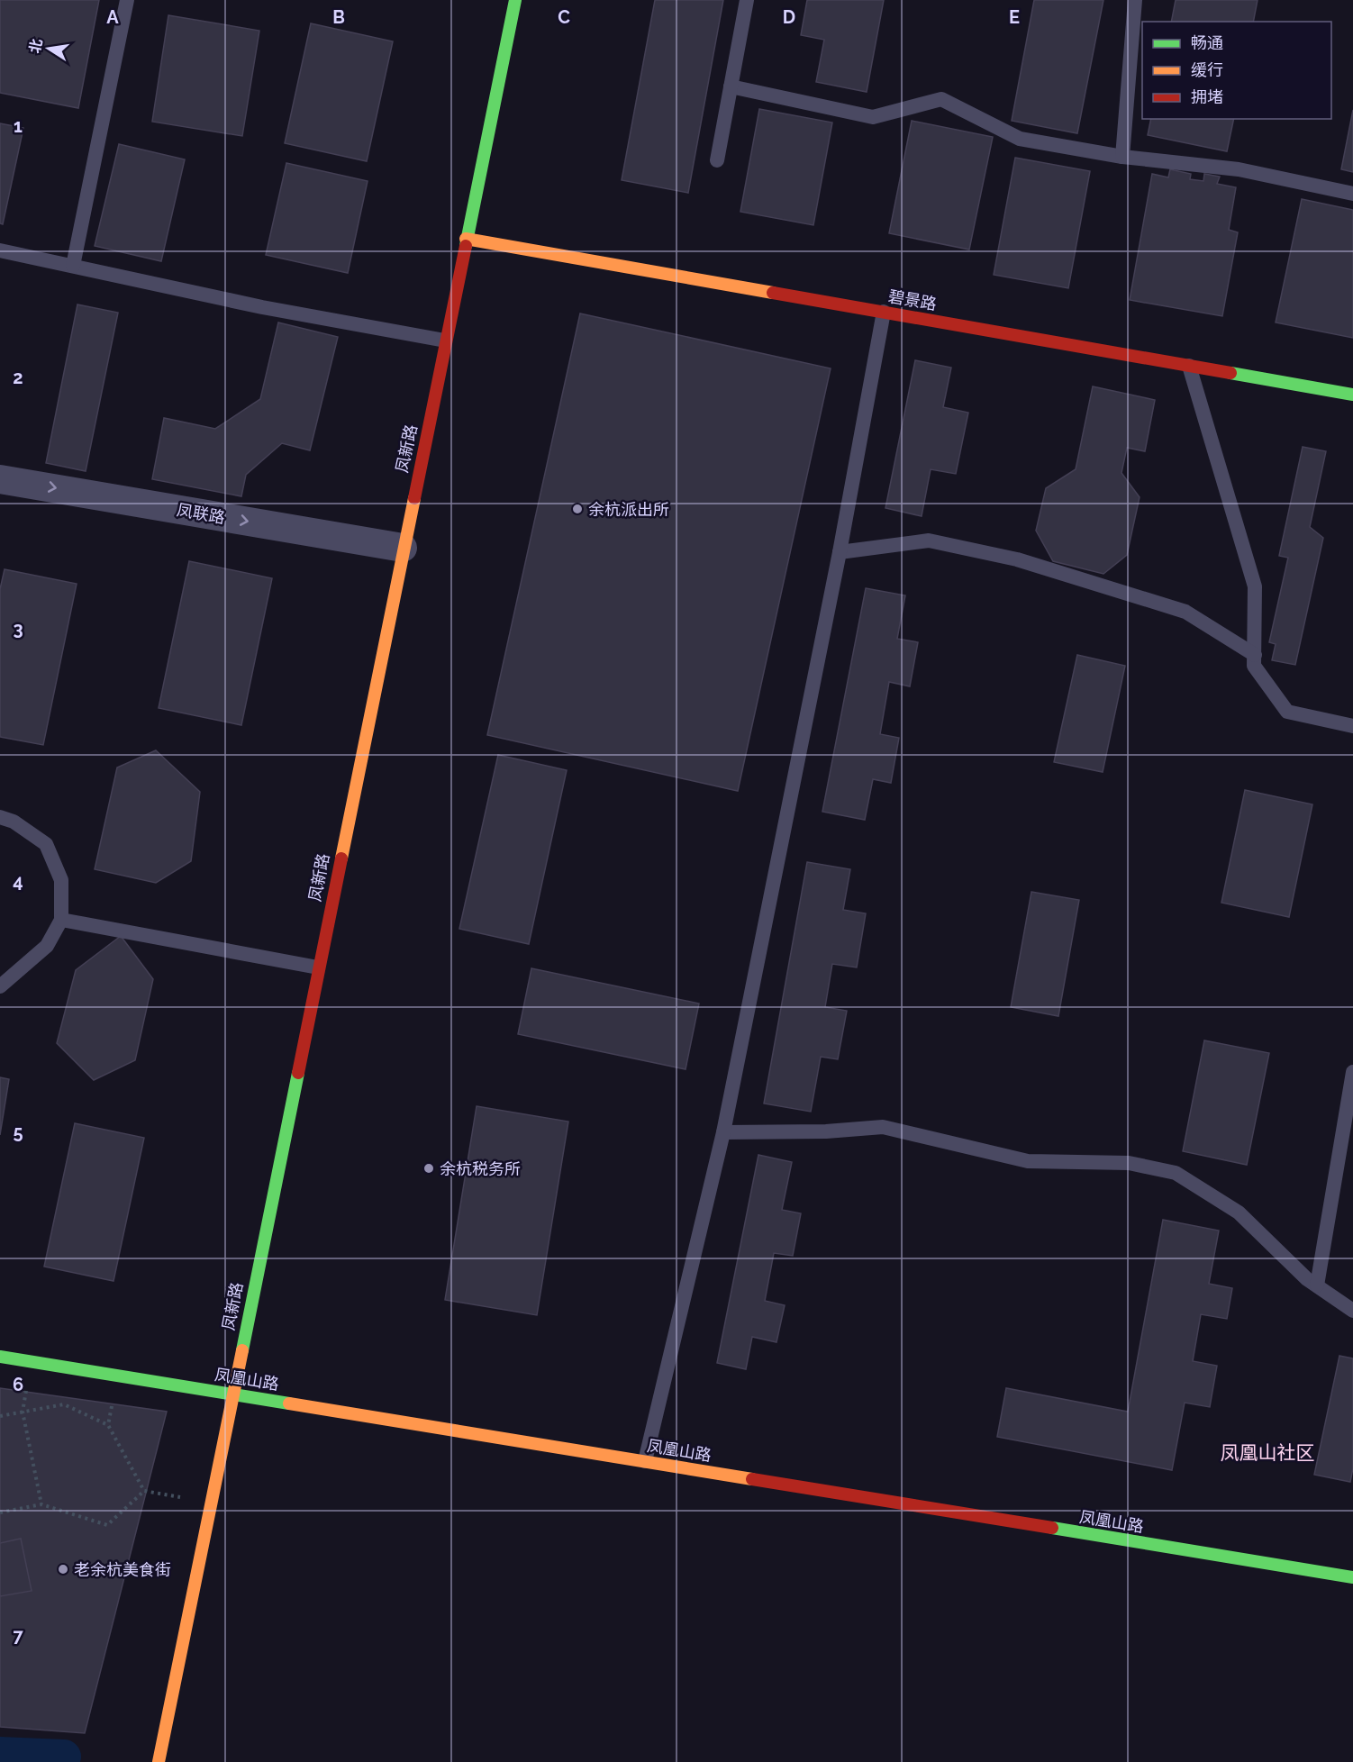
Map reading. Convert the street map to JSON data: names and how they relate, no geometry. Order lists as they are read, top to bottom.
{
  "streets": {
    "street": [
      "碧景路",
      "凤新路",
      "凤联路",
      "凤凰山路"
    ]
  },
  "crossings": [
    ["碧景路", "凤新路"],
    ["凤新路", "凤联路"],
    ["凤新路", "凤凰山路"]
  ],
  "one_way": ["凤联路"],
  "districts": ["凤凰山社区"],
  "places": ["余杭派出所", "余杭税务所", "老余杭美食街"],
  "legend": ["畅通", "缓行", "拥堵"],
  "north": "left",
  "grid": {
    "columns": [
      "A",
      "B",
      "C",
      "D",
      "E"
    ],
    "rows": [
      "1",
      "2",
      "3",
      "4",
      "5",
      "6",
      "7"
    ]
  }
}
